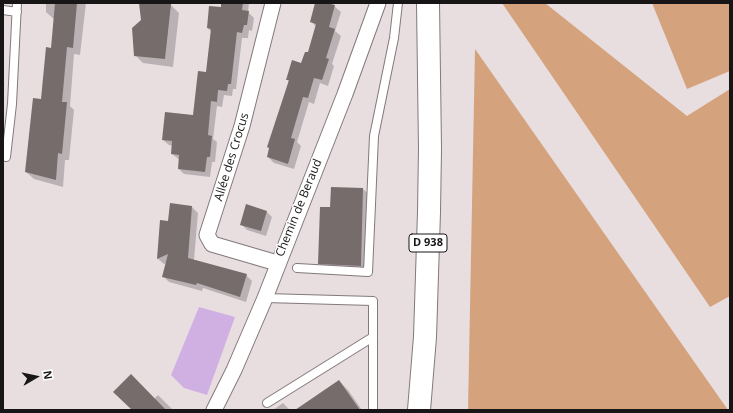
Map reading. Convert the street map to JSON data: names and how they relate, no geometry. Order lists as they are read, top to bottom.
{
  "streets": {
    "main road": ["D 938"],
    "street": ["Allée des Crocus", "Chemin de Beraud"]
  },
  "crossings": [
    ["Allée des Crocus", "Chemin de Beraud"]
  ],
  "north": "right"
}
